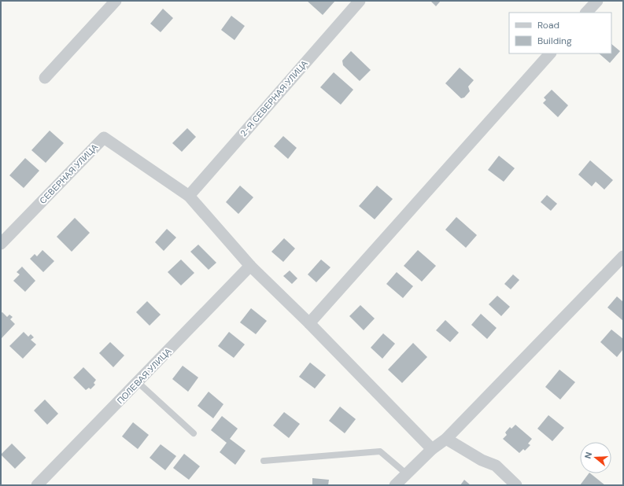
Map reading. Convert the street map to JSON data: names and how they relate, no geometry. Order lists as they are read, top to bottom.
{
  "streets": {
    "street": ["2-Я СЕВЕРНАЯ УЛИЦА", "СЕВЕРНАЯ УЛИЦА", "ПОЛЕВАЯ УЛИЦА"]
  },
  "crossings": [
    ["2-Я СЕВЕРНАЯ УЛИЦА", "СЕВЕРНАЯ УЛИЦА"]
  ],
  "legend": ["Road", "Building"],
  "north": "left"
}
